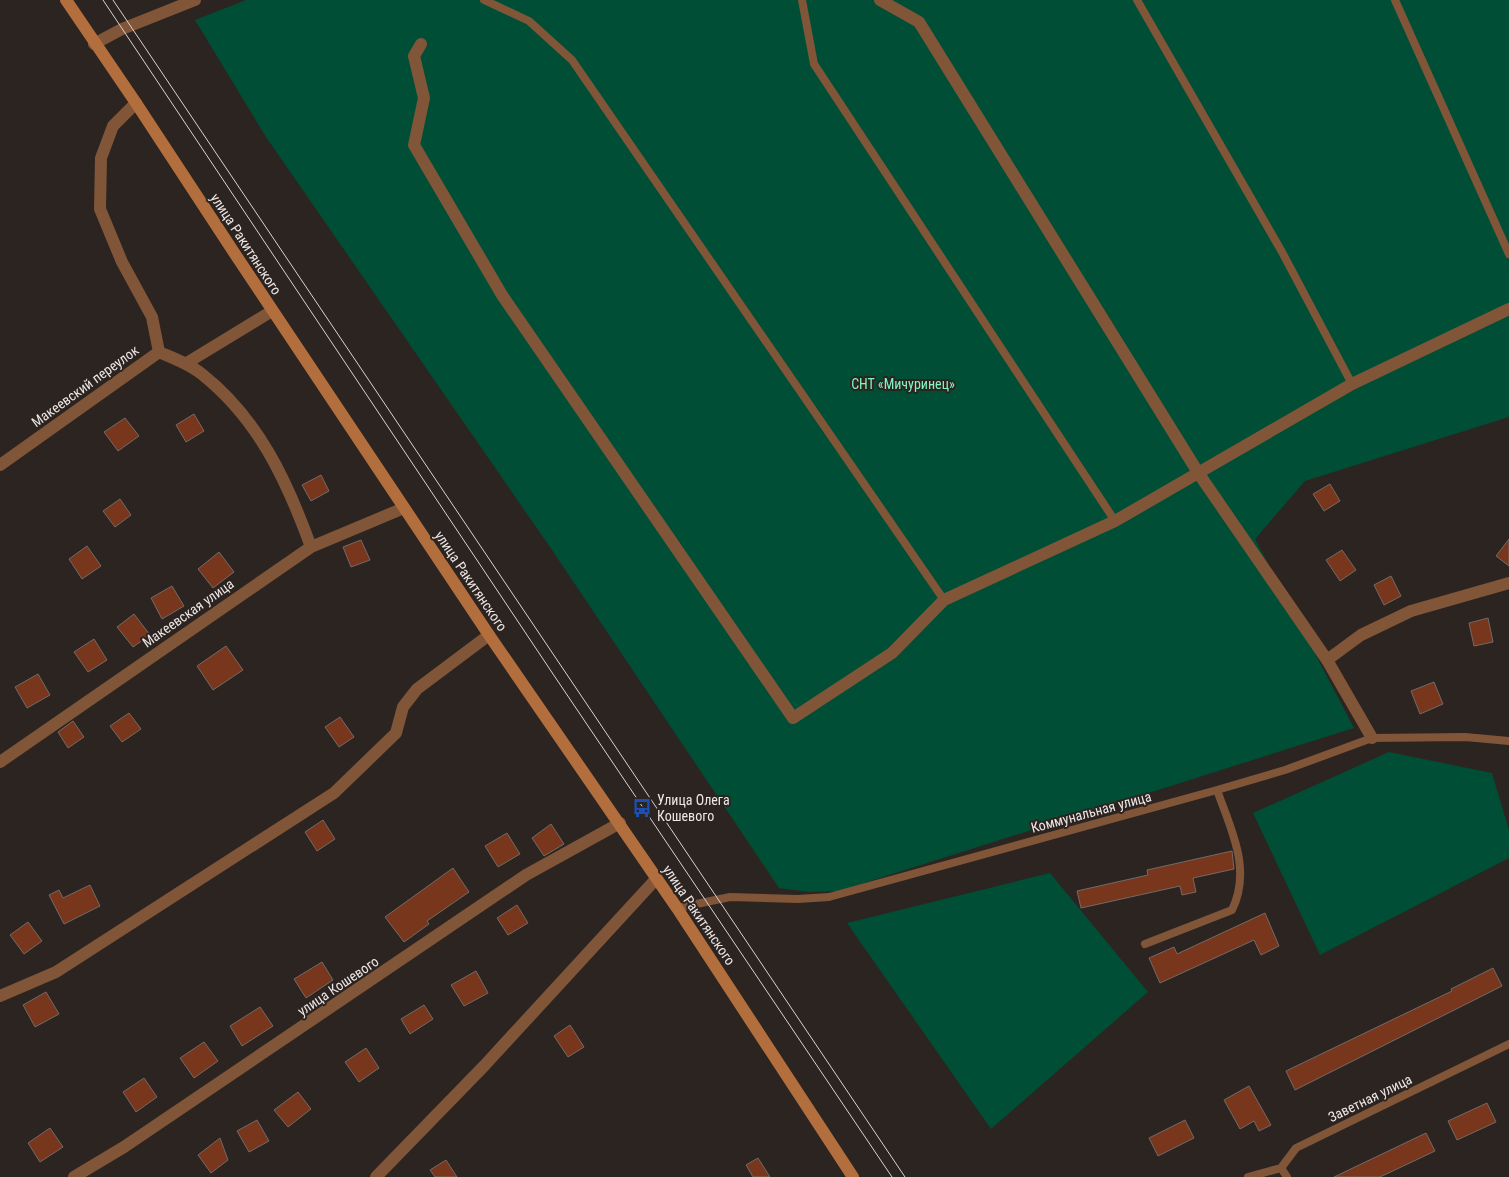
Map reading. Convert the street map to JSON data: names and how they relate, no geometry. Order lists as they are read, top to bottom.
{
  "streets": {
    "main road": ["улица Ракитянского"],
    "street": ["Макеевский переулок", "Макеевская улица", "улица Кошевого"],
    "lane": ["Коммунальная улица", "Заветная улица"]
  },
  "crossings": [
    ["улица Ракитянского", "Макеевский переулок"],
    ["улица Ракитянского", "Макеевская улица"],
    ["улица Ракитянского", "Коммунальная улица"],
    ["улица Ракитянского", "улица Кошевого"]
  ],
  "parks": ["СНТ «Мичуринец»"],
  "places": {
    "bus stop": ["Улица Олега Кошевого"]
  }
}
